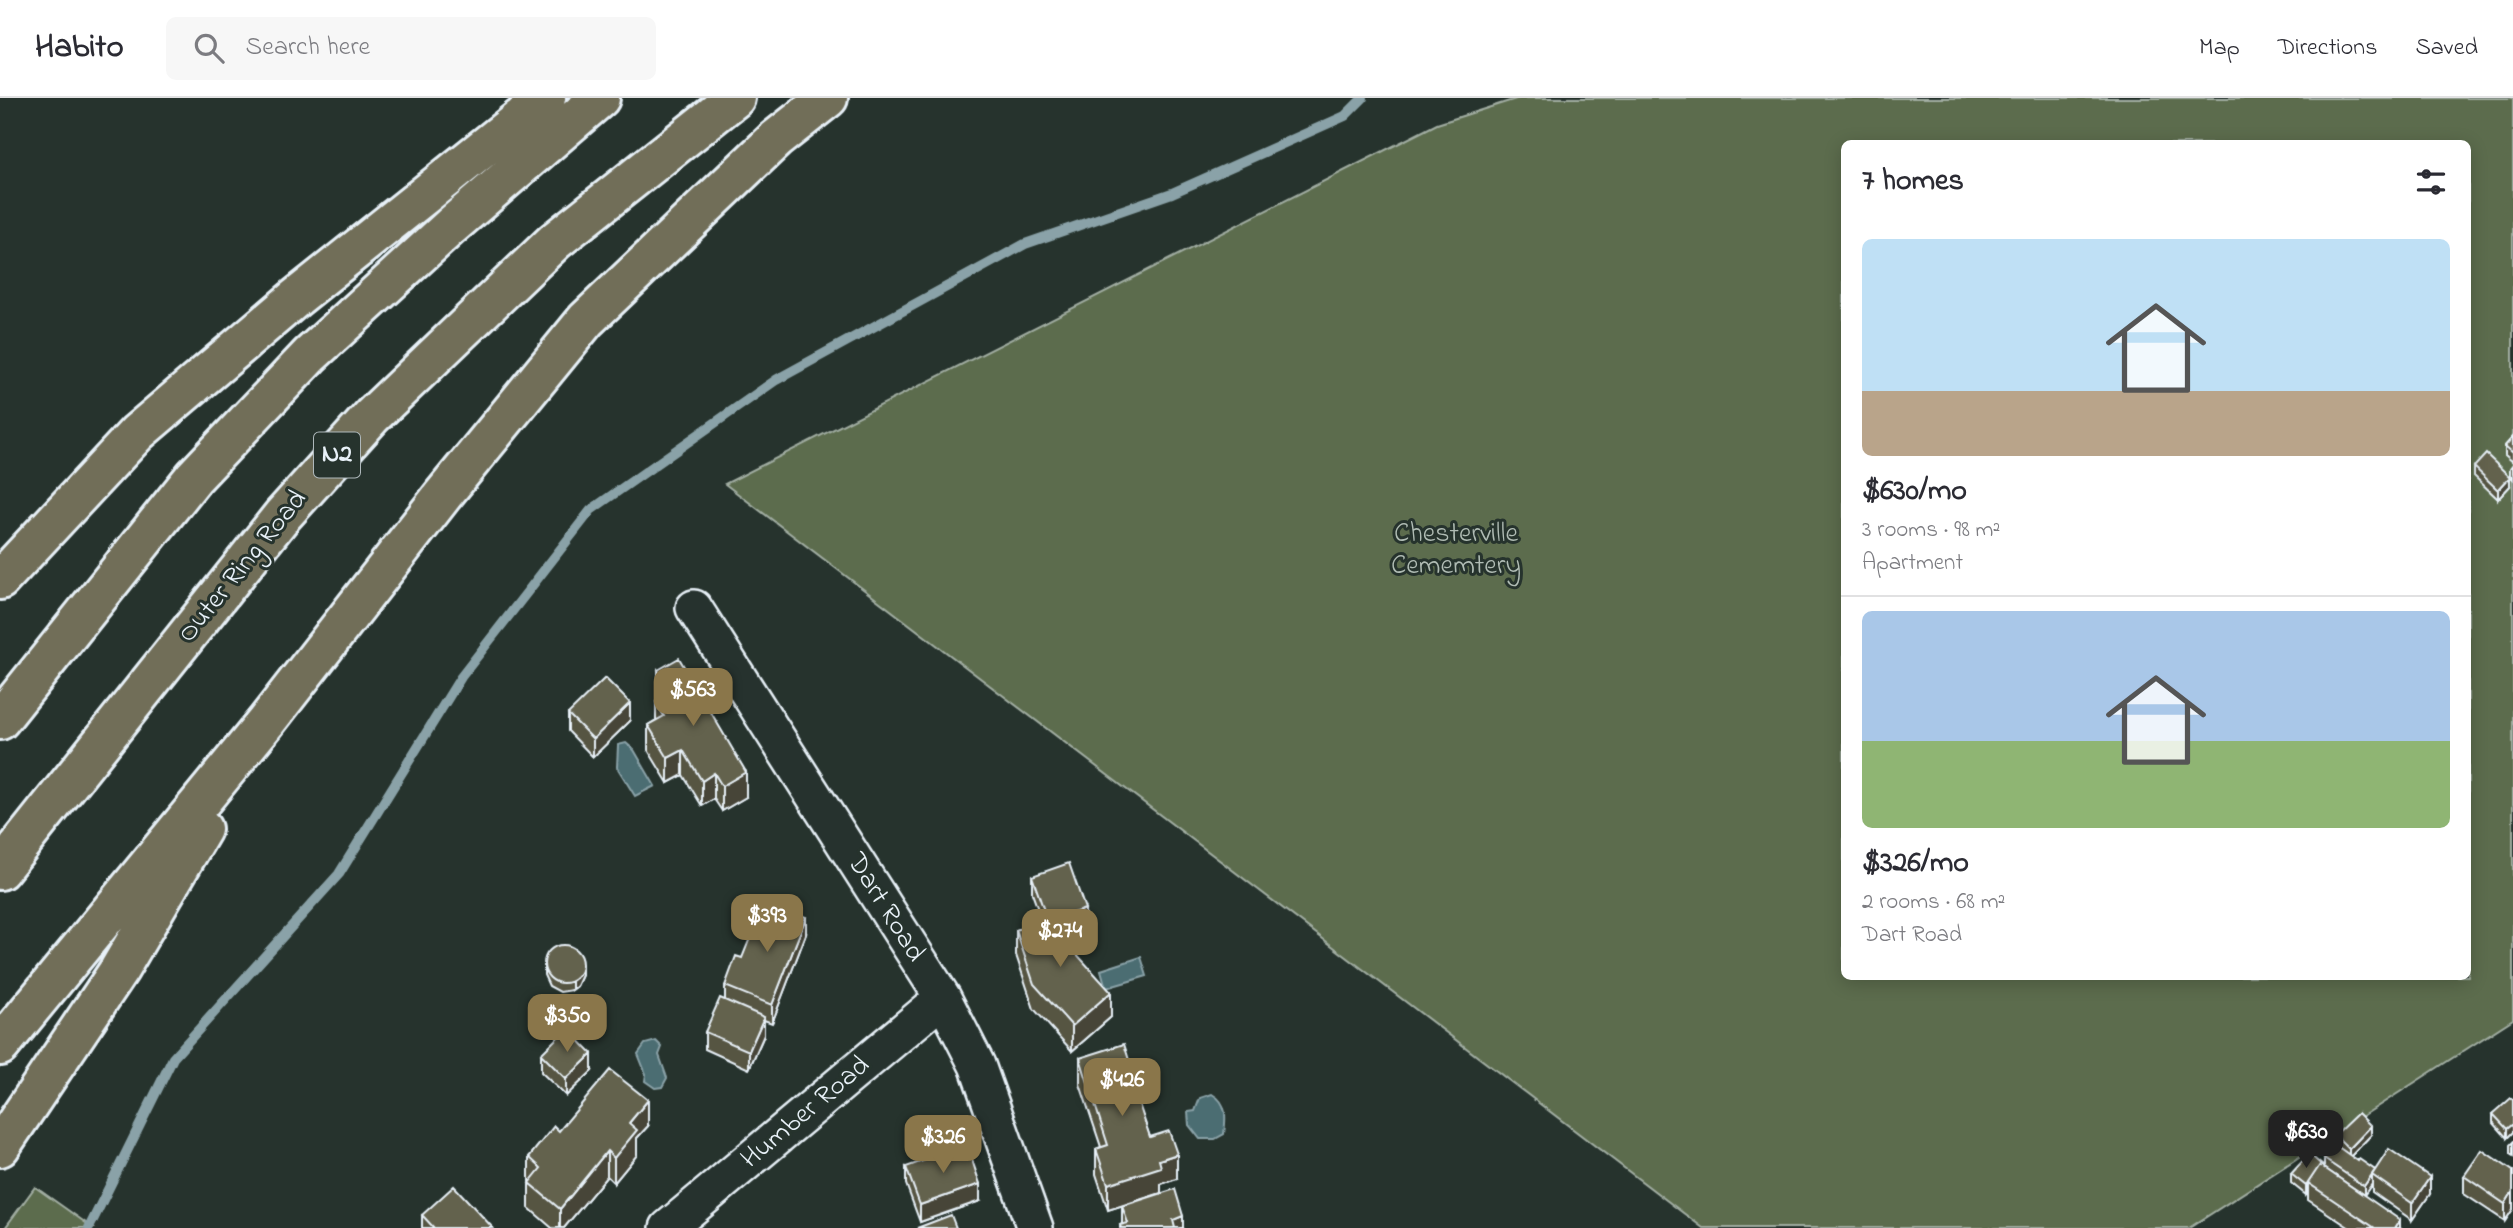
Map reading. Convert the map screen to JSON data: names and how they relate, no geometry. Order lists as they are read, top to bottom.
{
  "streets": {
    "highway": ["N2", "Outer Ring Road"],
    "street": ["Dart Road", "Humber Road"]
  },
  "crossings": [
    ["Dart Road", "Humber Road"]
  ],
  "parks": ["Chesterville Cememtery"],
  "page": {
    "header": "Habito",
    "search": "Search here",
    "nav": ["Map", "Directions", "Saved"],
    "heading": "7 homes",
    "list": [
      {
        "name": "$630/mo",
        "note": "3 rooms · 98 m² · Apartment"
      },
      {
        "name": "$326/mo",
        "note": "2 rooms · 68 m² · Dart Road"
      }
    ],
    "price": [
      "$563",
      "$393",
      "$274",
      "$350",
      "$426",
      "$630",
      "$326"
    ]
  }
}
